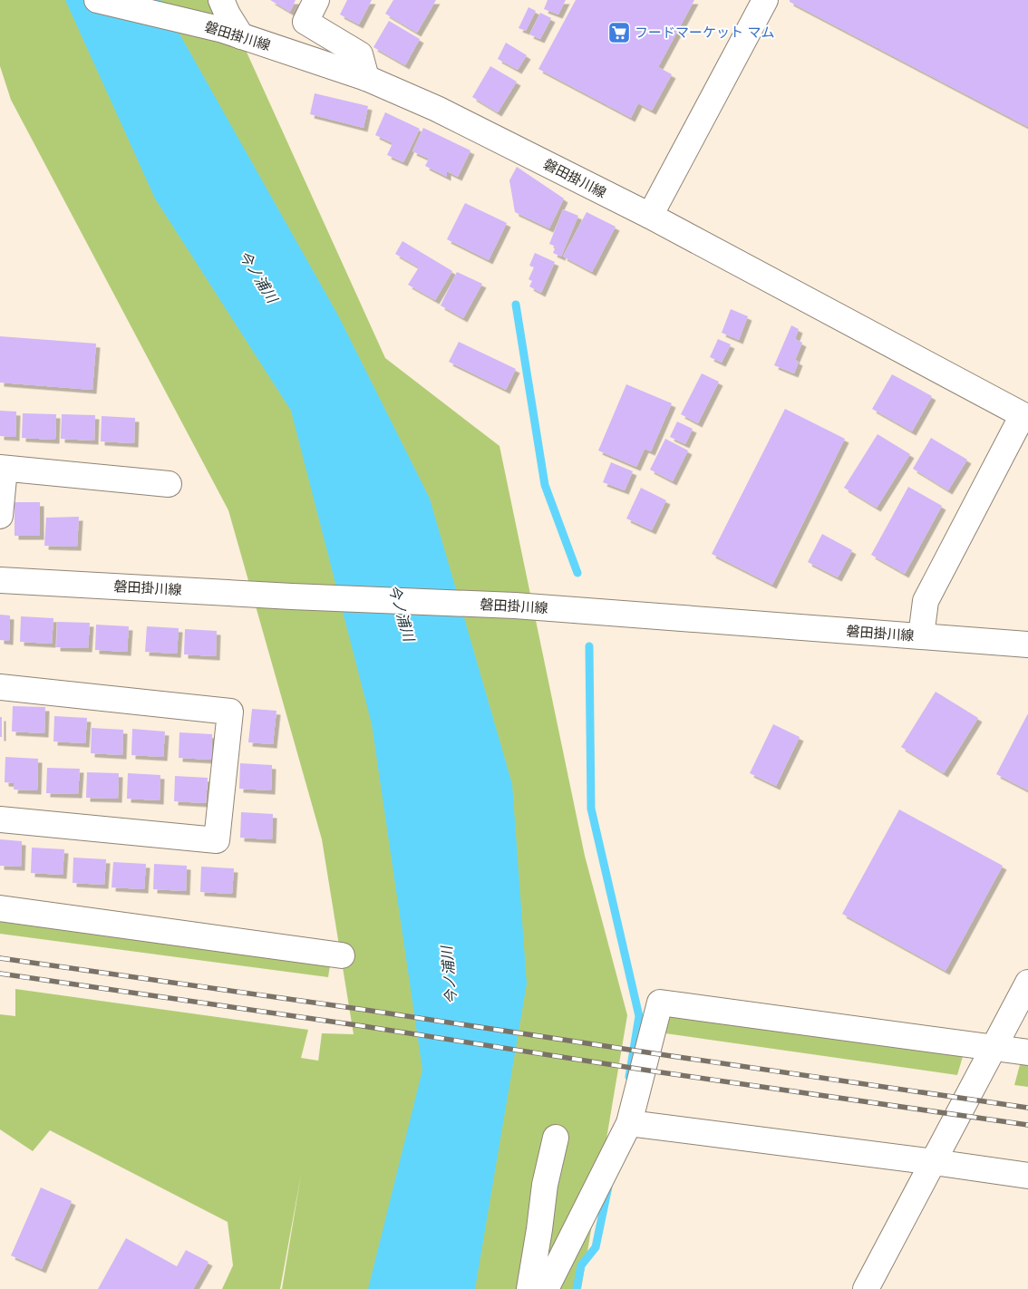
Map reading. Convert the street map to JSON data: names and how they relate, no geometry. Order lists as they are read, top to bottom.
{
  "streets": {
    "street": ["磐田掛川線"]
  },
  "water": ["今ノ浦川"],
  "places": {
    "supermarket": ["フードマーケット マム"]
  }
}
